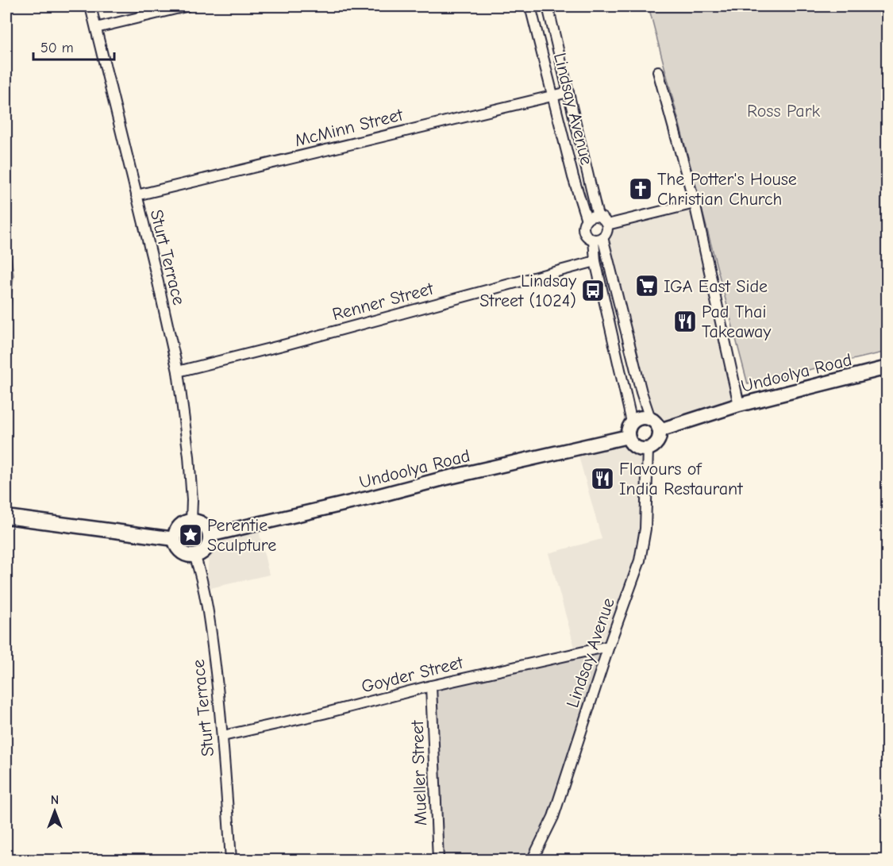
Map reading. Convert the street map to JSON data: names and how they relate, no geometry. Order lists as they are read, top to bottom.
{
  "streets": {
    "main road": ["Undoolya Road"],
    "street": [
      "Lindsay Avenue",
      "McMinn Street",
      "Sturt Terrace",
      "Renner Street",
      "Goyder Street",
      "Mueller Street"
    ]
  },
  "crossings": [
    ["Lindsay Avenue", "McMinn Street"],
    ["Lindsay Avenue", "Undoolya Road"],
    ["Lindsay Avenue", "Goyder Street"],
    ["McMinn Street", "Sturt Terrace"],
    ["Sturt Terrace", "Renner Street"],
    ["Sturt Terrace", "Undoolya Road"],
    ["Sturt Terrace", "Goyder Street"],
    ["Goyder Street", "Mueller Street"]
  ],
  "parks": ["Ross Park"],
  "places": {
    "church": ["The Potter's House Christian Church"],
    "supermarket": ["IGA East Side"],
    "bus stop": ["Lindsay Street (1024)"],
    "restaurant": ["Pad Thai Takeaway", "Flavours of India Restaurant"],
    "place": ["Perentie Sculpture"]
  },
  "scale_bar": "50 m",
  "north": "top"
}
